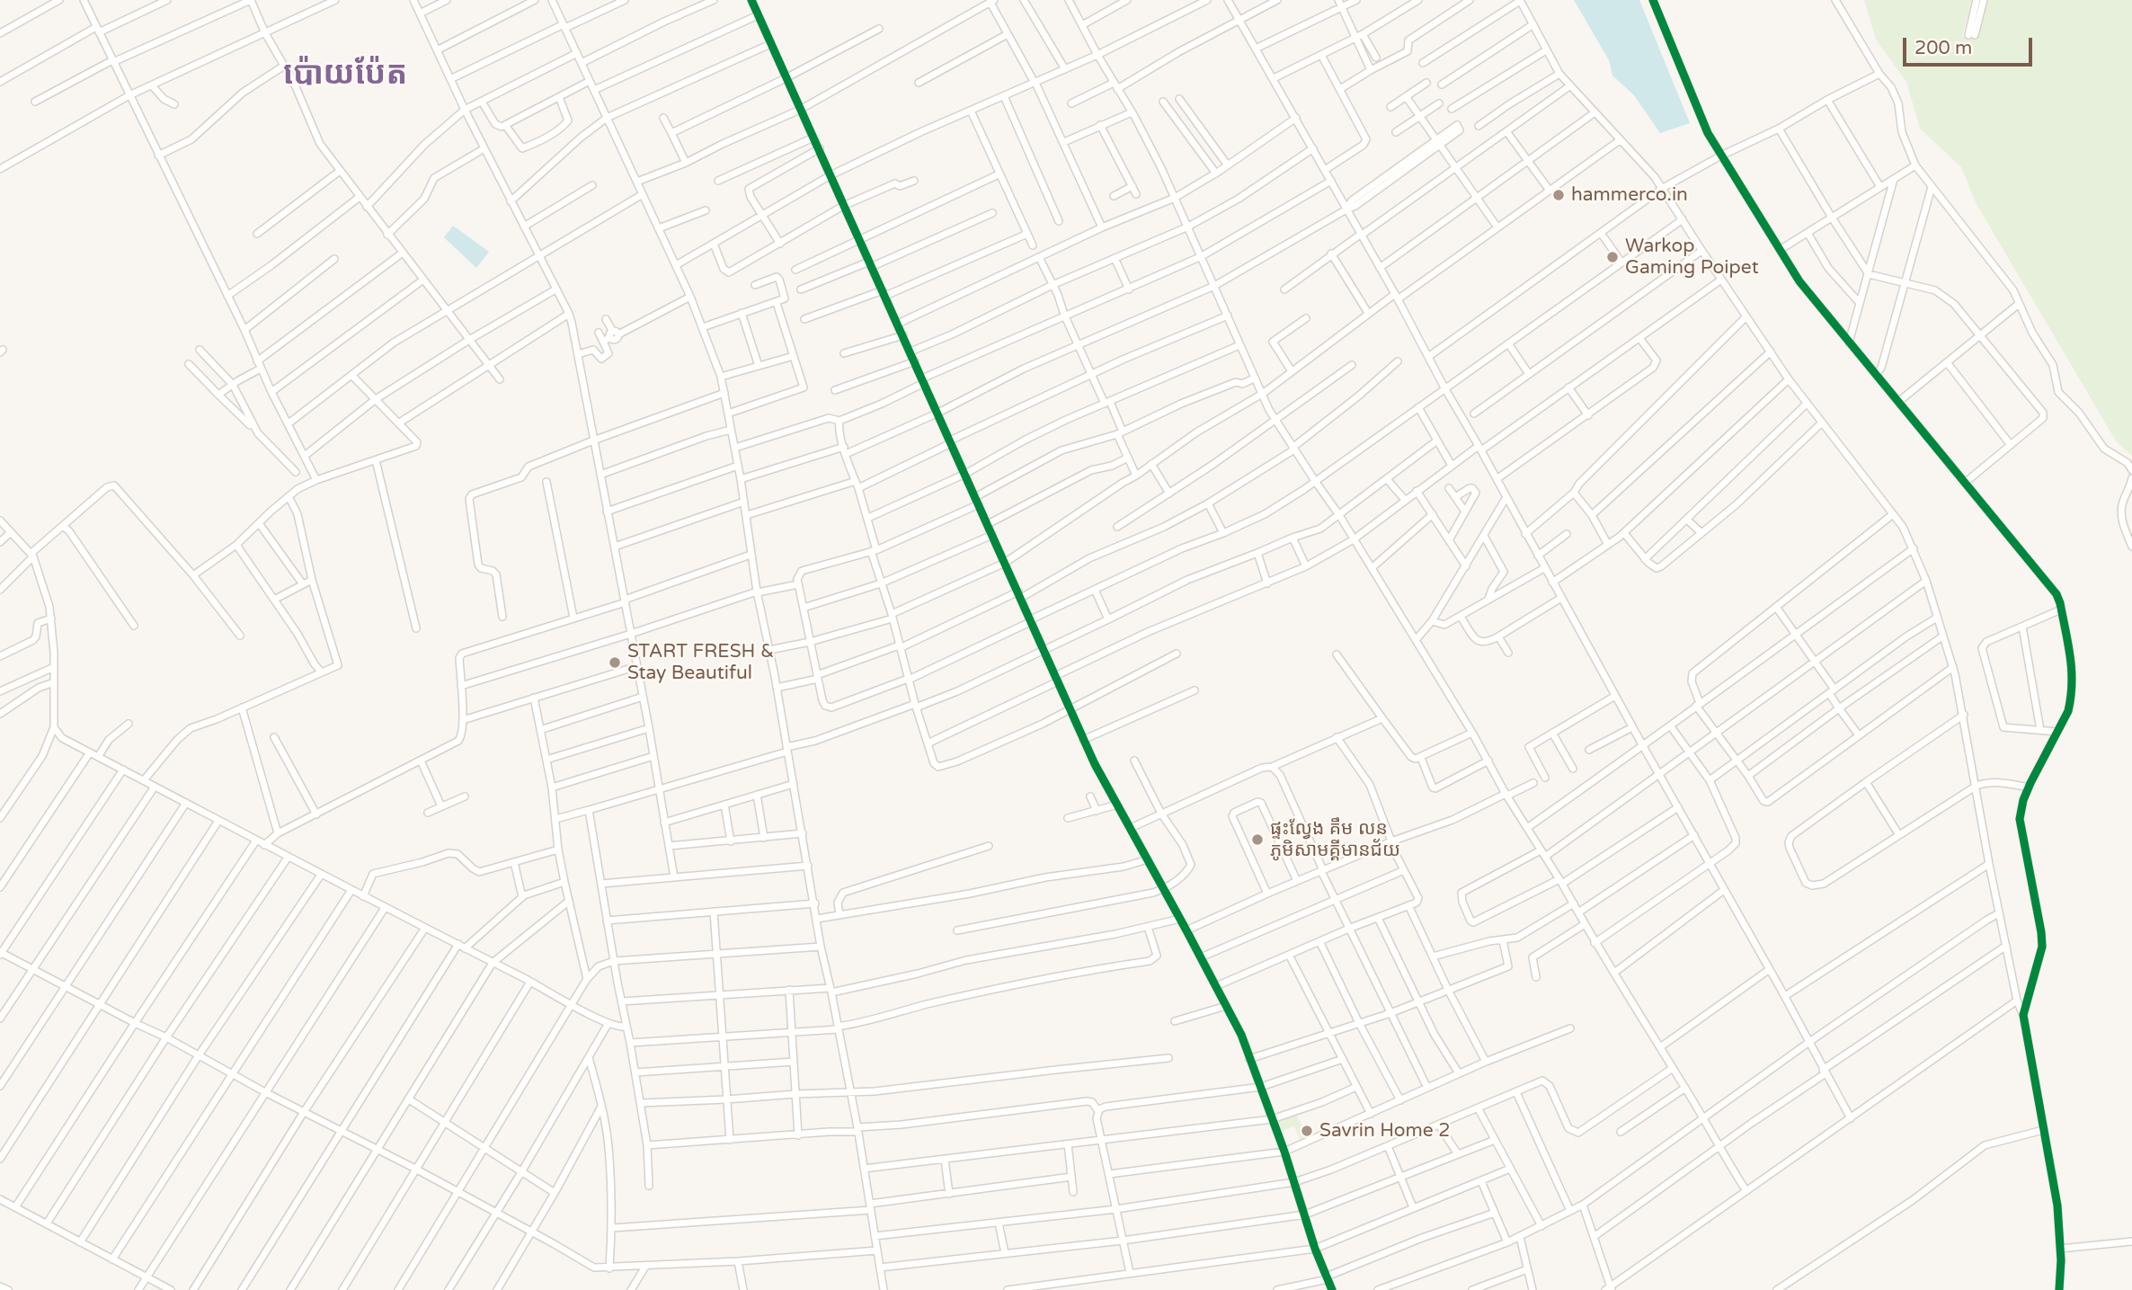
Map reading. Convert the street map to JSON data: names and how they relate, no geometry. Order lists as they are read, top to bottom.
{
  "districts": ["ប៉ោយប៉ែត"],
  "places": [
    "hammerco.in",
    "Warkop Gaming Poipet",
    "START FRESH & Stay Beautiful",
    "ផ្ទះល្វែង គឹម លន ភូមិសាមគ្គីមានជ័យ",
    "Savrin Home 2"
  ],
  "scale_bar": "200 m"
}
